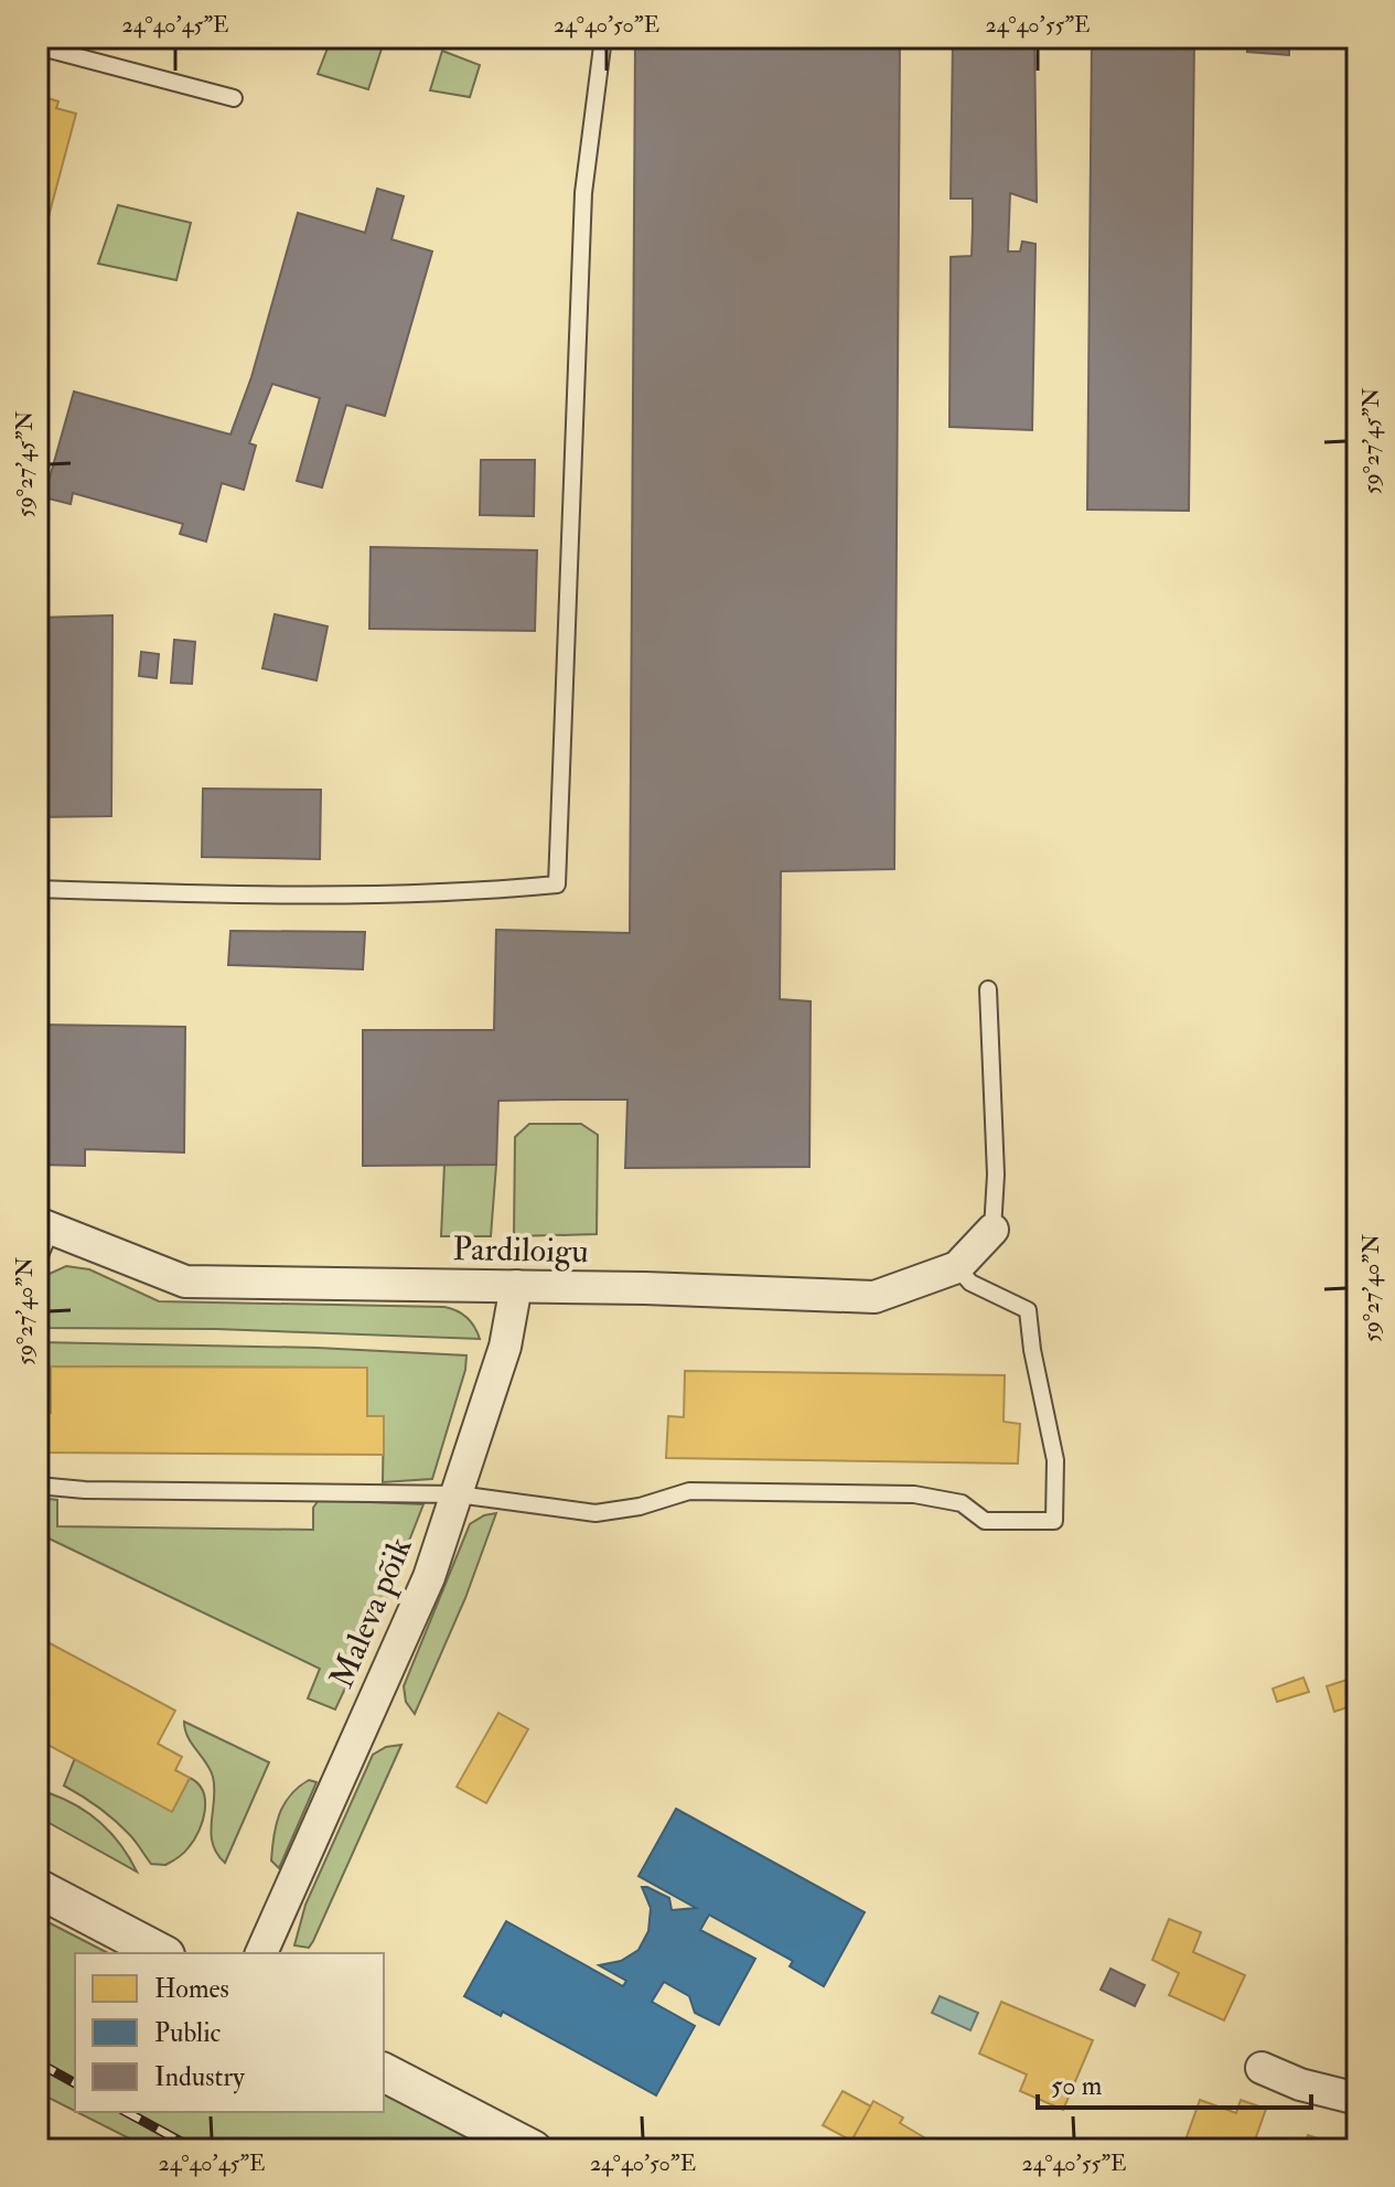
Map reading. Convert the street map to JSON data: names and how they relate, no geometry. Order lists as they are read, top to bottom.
{
  "streets": {
    "street": ["Pardiloigu", "Maleva põik"]
  },
  "crossings": [
    ["Pardiloigu", "Maleva põik"]
  ],
  "legend": ["Homes", "Public", "Industry"],
  "scale_bar": "50 m",
  "coordinates": [
    "24°40'45\"E",
    "24°40'50\"E",
    "24°40'55\"E",
    "59°27'45\"N",
    "59°27'40\"N"
  ]
}
